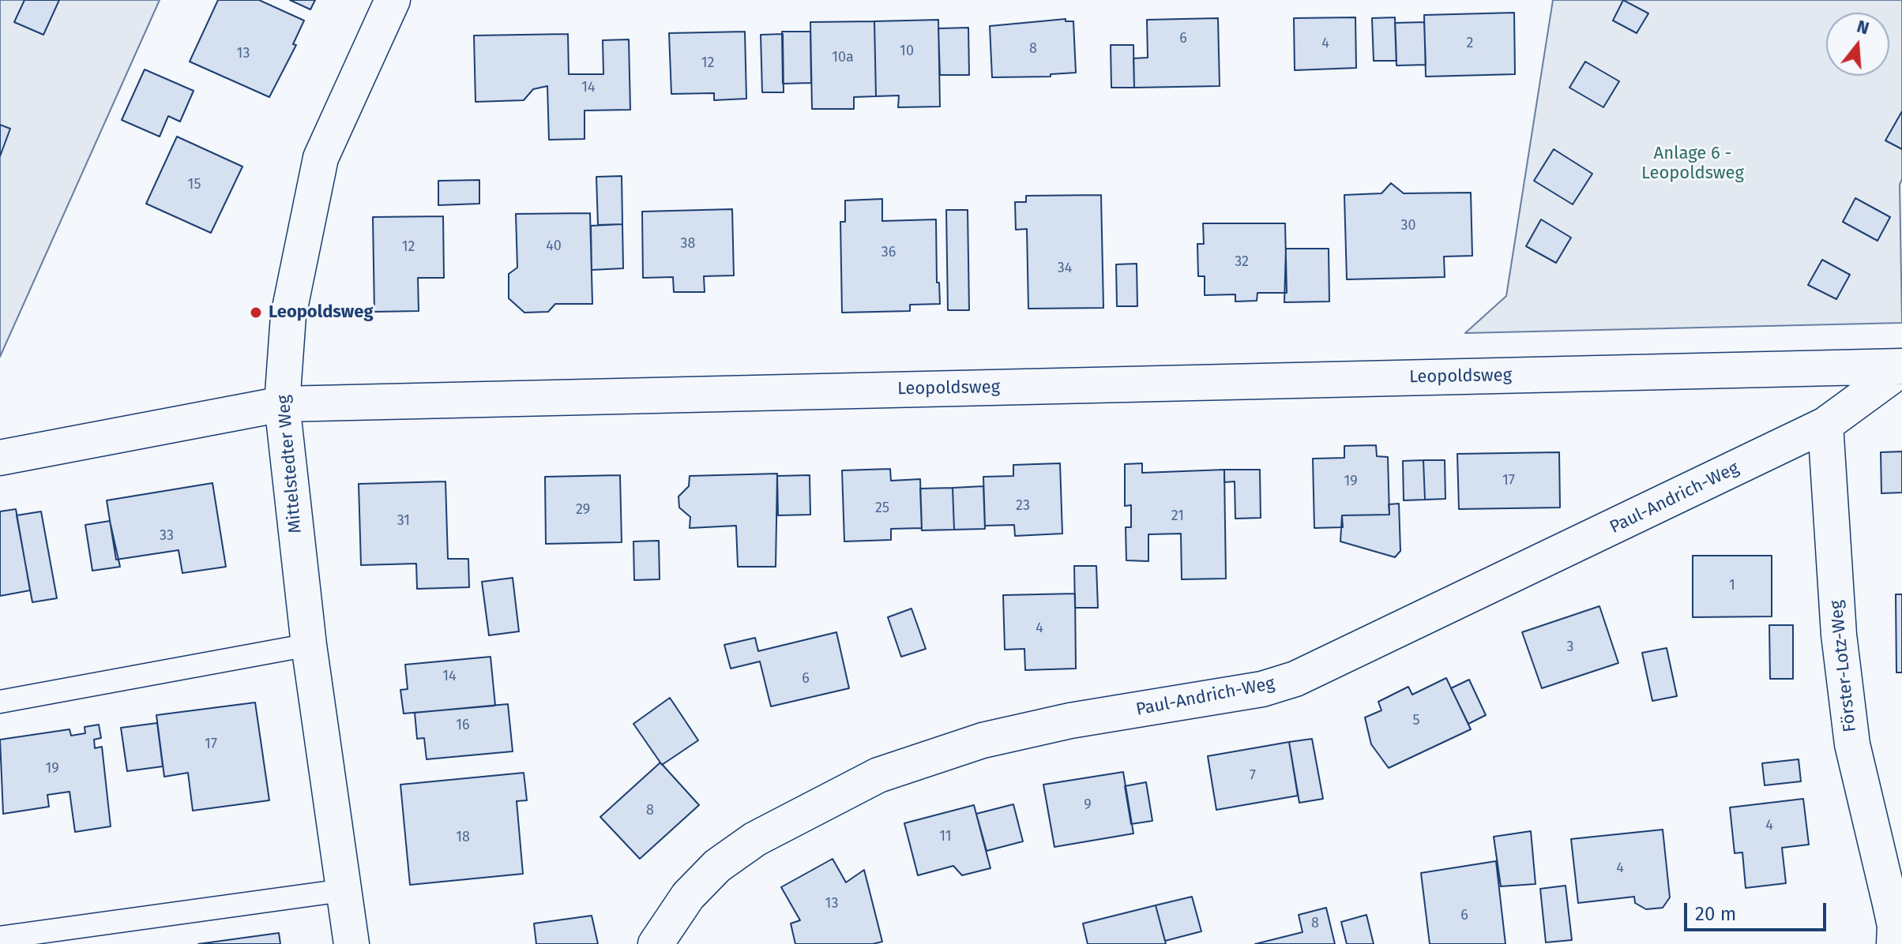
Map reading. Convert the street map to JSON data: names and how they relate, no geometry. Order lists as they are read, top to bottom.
{
  "streets": {
    "street": [
      "Leopoldsweg",
      "Mittelstedter Weg",
      "Paul-Andrich-Weg",
      "Förster-Lotz-Weg"
    ]
  },
  "crossings": [
    ["Leopoldsweg", "Mittelstedter Weg"],
    ["Leopoldsweg", "Paul-Andrich-Weg"],
    ["Paul-Andrich-Weg", "Förster-Lotz-Weg"]
  ],
  "parks": ["Anlage 6 - Leopoldsweg"],
  "places": ["Leopoldsweg"],
  "house_numbers": [
    "6",
    "4",
    "2",
    "8",
    "10",
    "13",
    "10a",
    "12",
    "14",
    "15",
    "30",
    "38",
    "40",
    "12",
    "36",
    "32",
    "34",
    "17",
    "19",
    "23",
    "25",
    "29",
    "21",
    "31",
    "33",
    "1",
    "4",
    "3",
    "14",
    "6",
    "5",
    "16",
    "17",
    "19",
    "7",
    "9",
    "8",
    "4",
    "11",
    "18",
    "4",
    "13",
    "6",
    "8"
  ],
  "scale_bar": "20 m",
  "north": "top"
}
